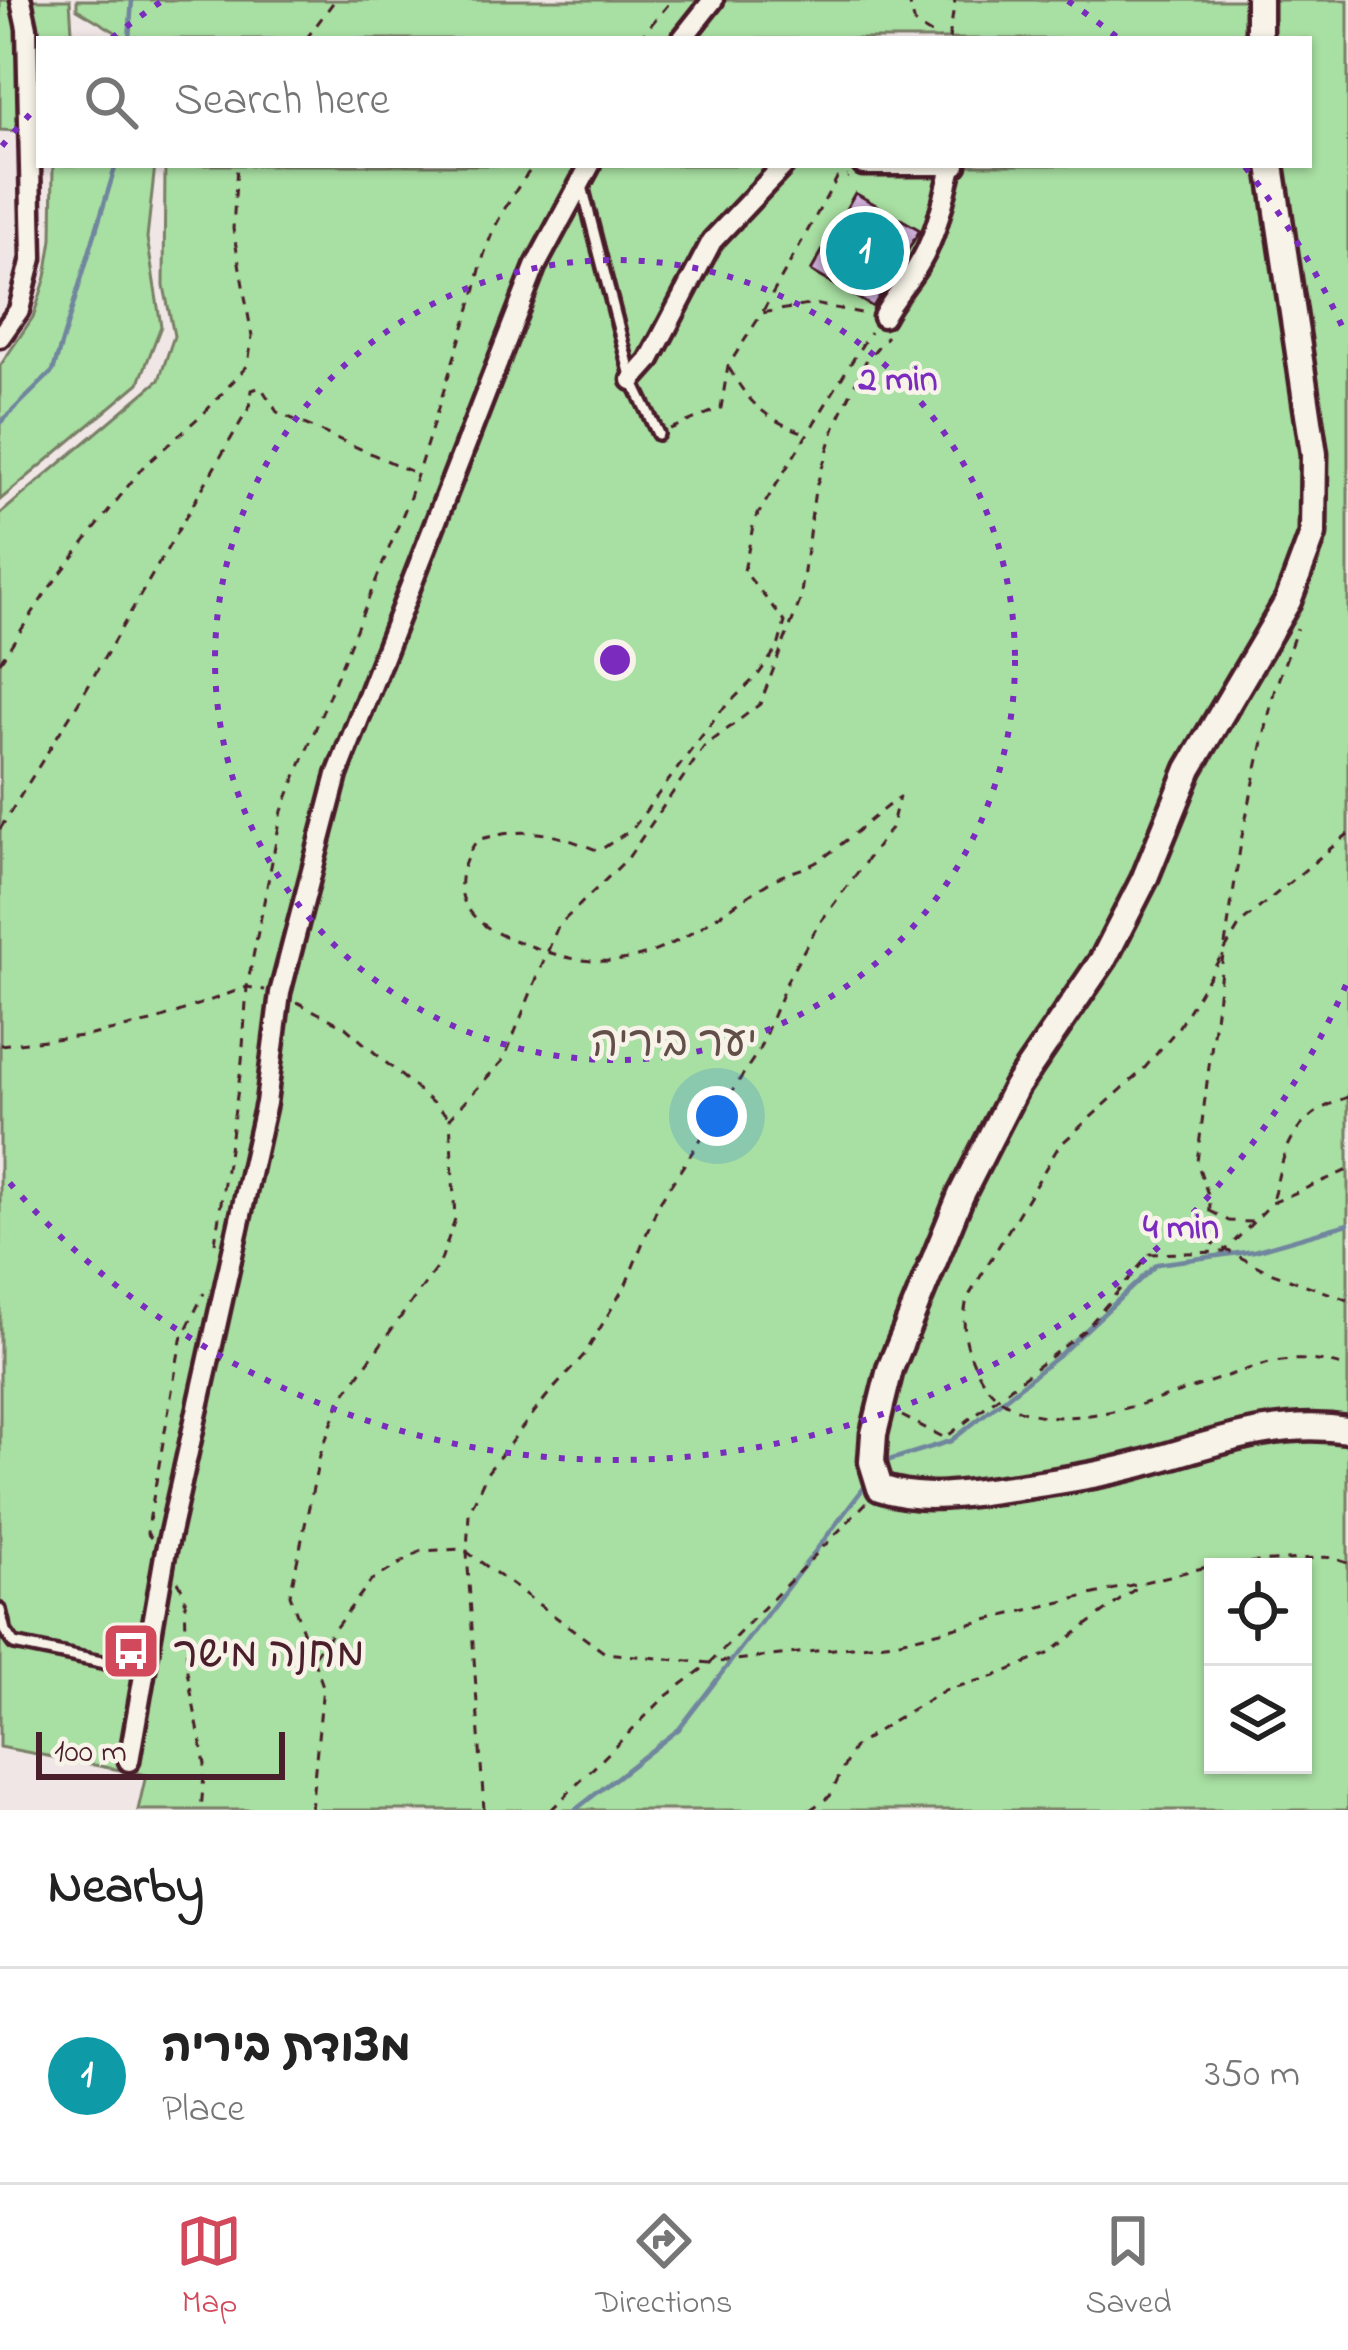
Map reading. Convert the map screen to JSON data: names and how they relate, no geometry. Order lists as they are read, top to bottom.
{
  "parks": ["יער ביריה"],
  "places": {
    "bus stop": ["מחנה מישר"]
  },
  "scale_bar": "100 m",
  "page": {
    "search": "Search here",
    "pins": "1",
    "scale": "100 m",
    "heading": "Nearby",
    "list": [
      {
        "mark": "1",
        "name": "מצודת ביריה",
        "note": "Place",
        "value": "350 m"
      }
    ],
    "nav": ["Map", "Directions", "Saved"]
  },
  "rings": ["2 min", "4 min"]
}
